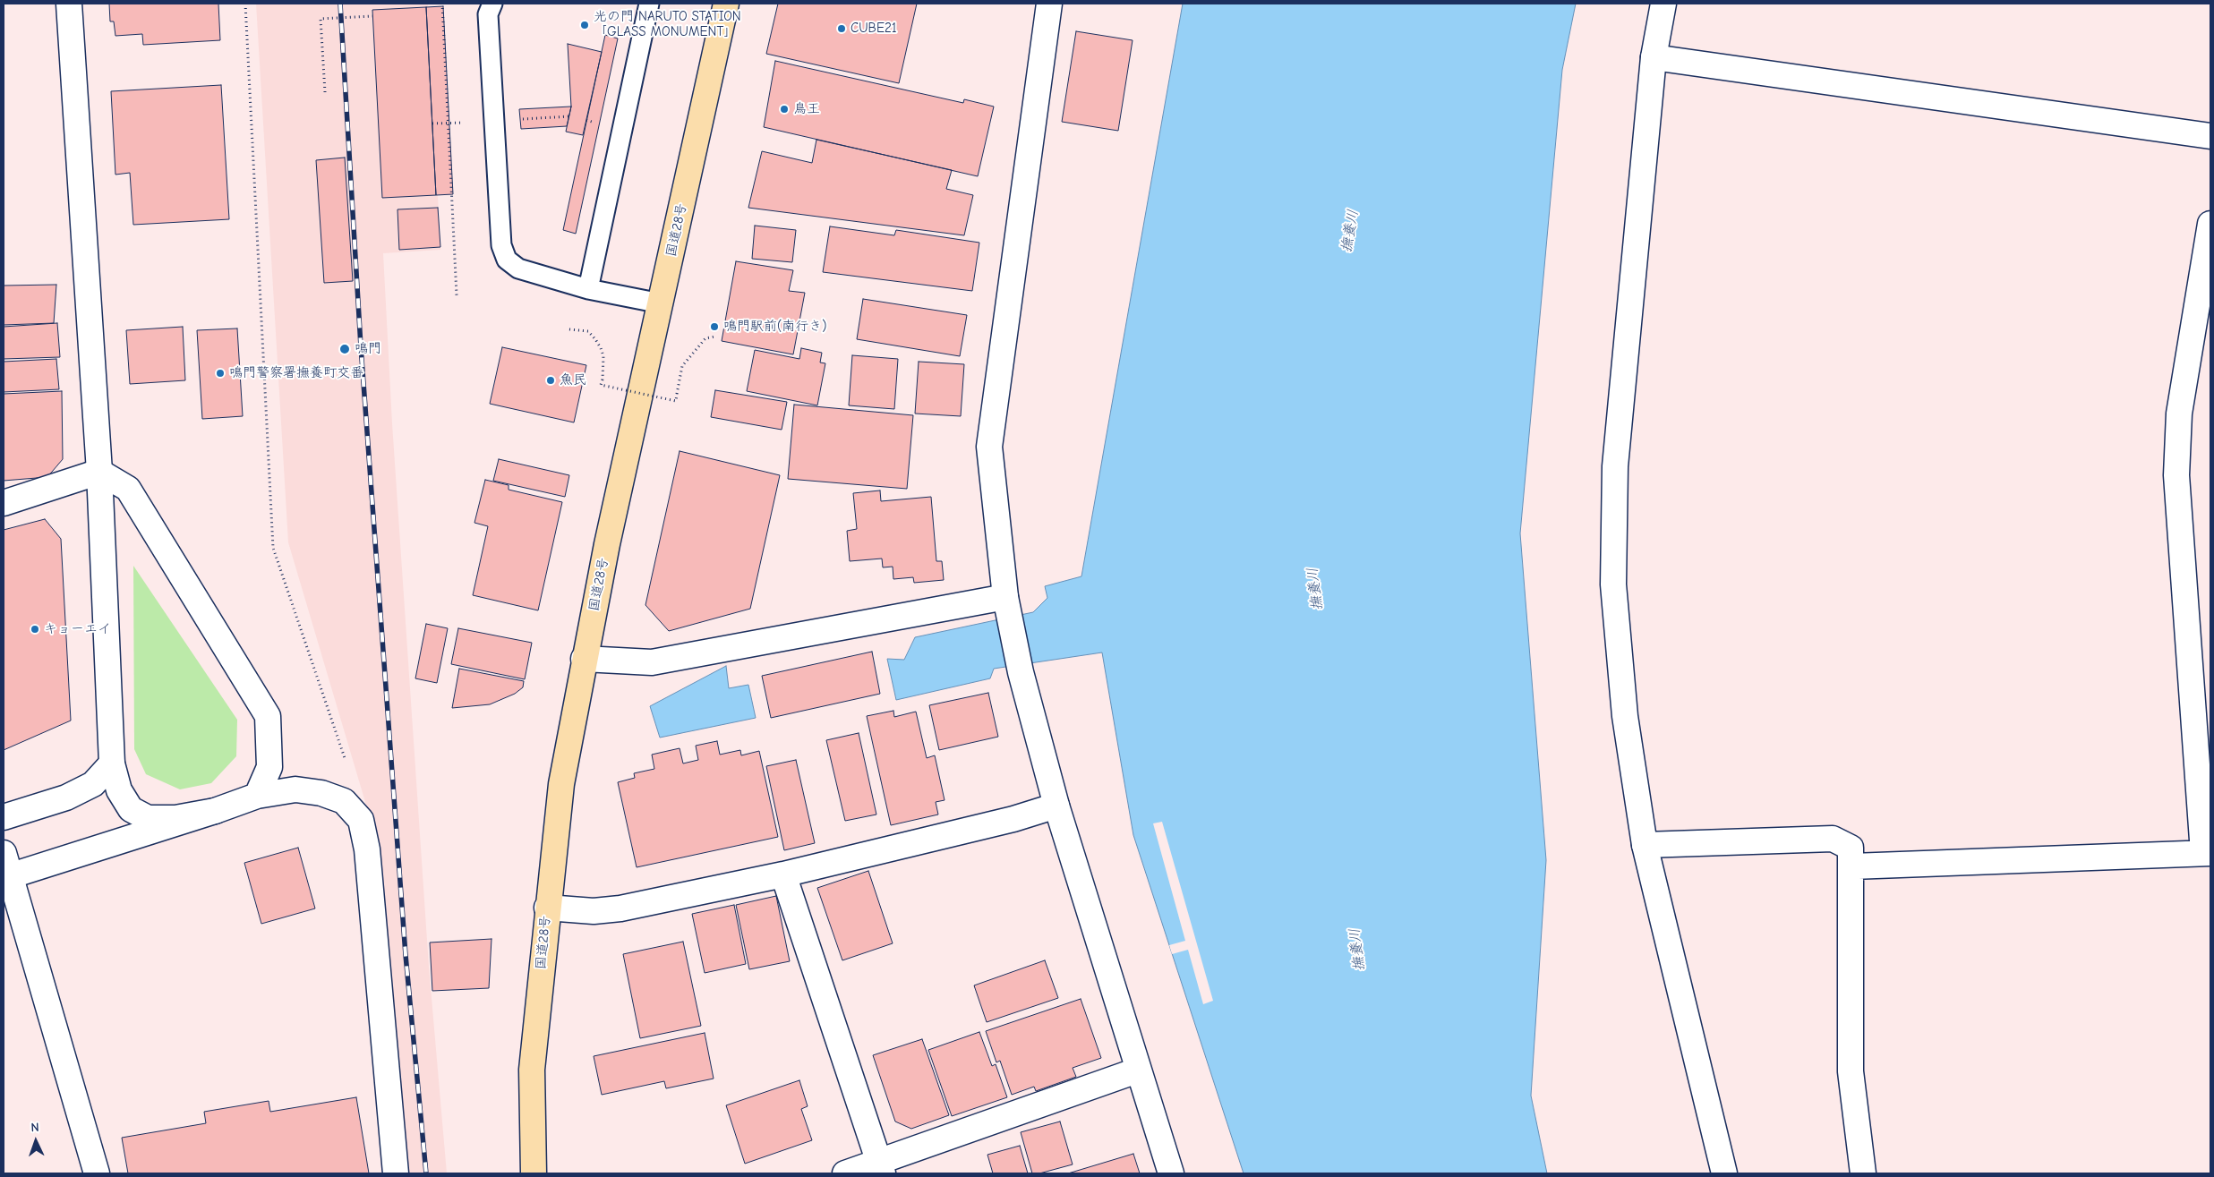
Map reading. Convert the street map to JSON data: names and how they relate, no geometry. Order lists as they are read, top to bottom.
{
  "streets": {
    "highway": ["国道28号"]
  },
  "water": ["撫養川"],
  "places": [
    "光の門 NARUTO STATION 「GLASS MONUMENT」",
    "CUBE21",
    "鳥王",
    "鳴門駅前(南行き)",
    "鳴門",
    "鳴門警察署撫養町交番",
    "魚民",
    "キョーエイ"
  ],
  "north": "top"
}
